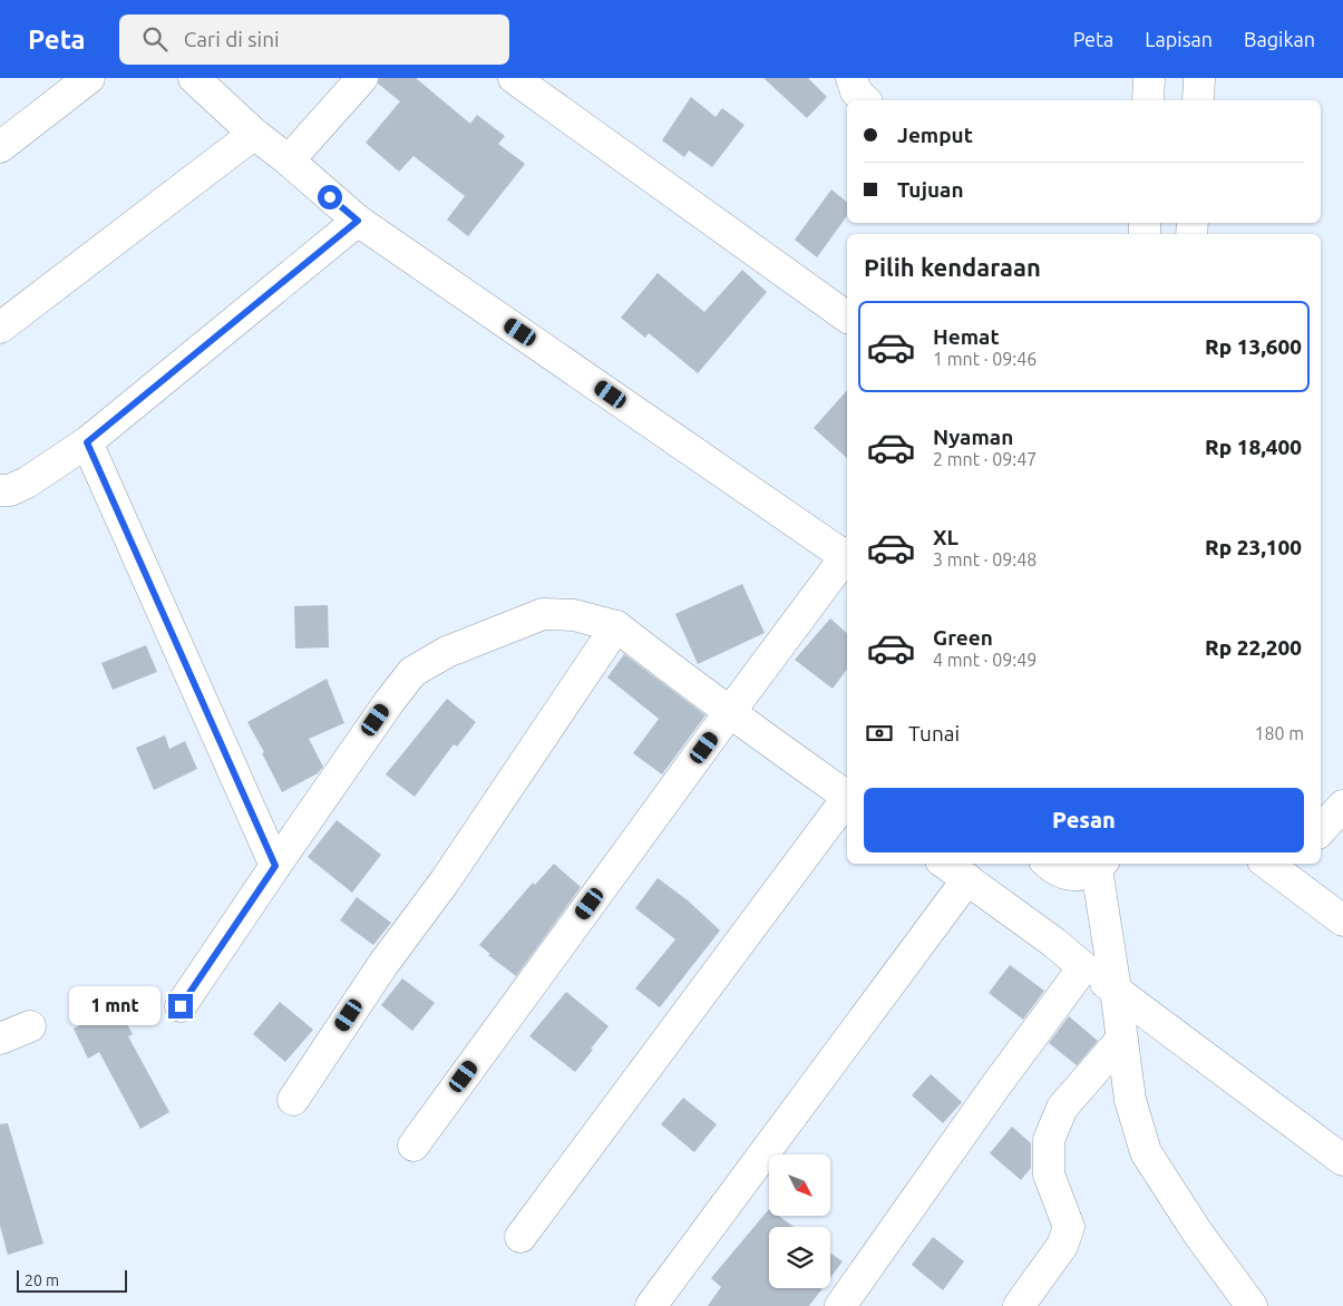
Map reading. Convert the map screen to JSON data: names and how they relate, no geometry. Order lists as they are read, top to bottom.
{
  "scale_bar": "20 m",
  "north": "bottom right",
  "page": {
    "header": "Peta",
    "search": "Cari di sini",
    "nav": ["Peta", "Lapisan", "Bagikan"],
    "banner": ["Jemput", "Tujuan"],
    "heading": "Pilih kendaraan",
    "list": [
      {
        "name": "Hemat",
        "note": "1 mnt · 09:46",
        "value": "Rp 13,600"
      },
      {
        "name": "Nyaman",
        "note": "2 mnt · 09:47",
        "value": "Rp 18,400"
      },
      {
        "name": "XL",
        "note": "3 mnt · 09:48",
        "value": "Rp 23,100"
      },
      {
        "name": "Green",
        "note": "4 mnt · 09:49",
        "value": "Rp 22,200"
      }
    ],
    "pay": ["Tunai", "180 m"],
    "buttons": "Pesan",
    "bubble": "1 mnt",
    "scale": "20 m"
  }
}
